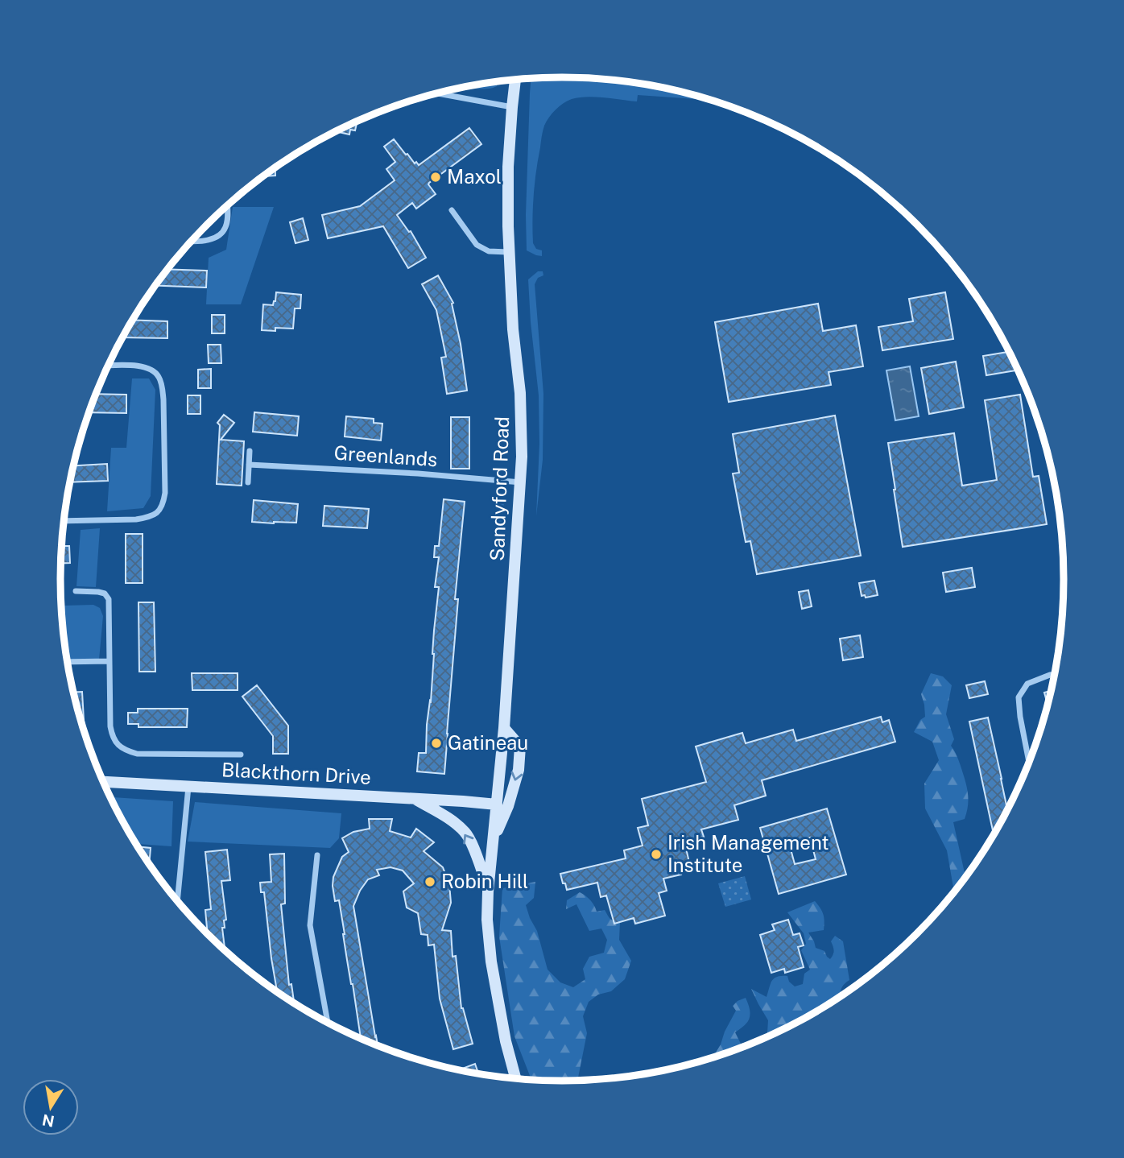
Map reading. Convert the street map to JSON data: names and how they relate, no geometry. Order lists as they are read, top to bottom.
{
  "streets": {
    "main road": ["Sandyford Road", "Blackthorn Drive"],
    "street": ["Greenlands"]
  },
  "crossings": [
    ["Greenlands", "Sandyford Road"],
    ["Sandyford Road", "Blackthorn Drive"]
  ],
  "places": [
    "Maxol",
    "Gatineau",
    "Irish Management Institute",
    "Robin Hill"
  ],
  "north": "bottom"
}
